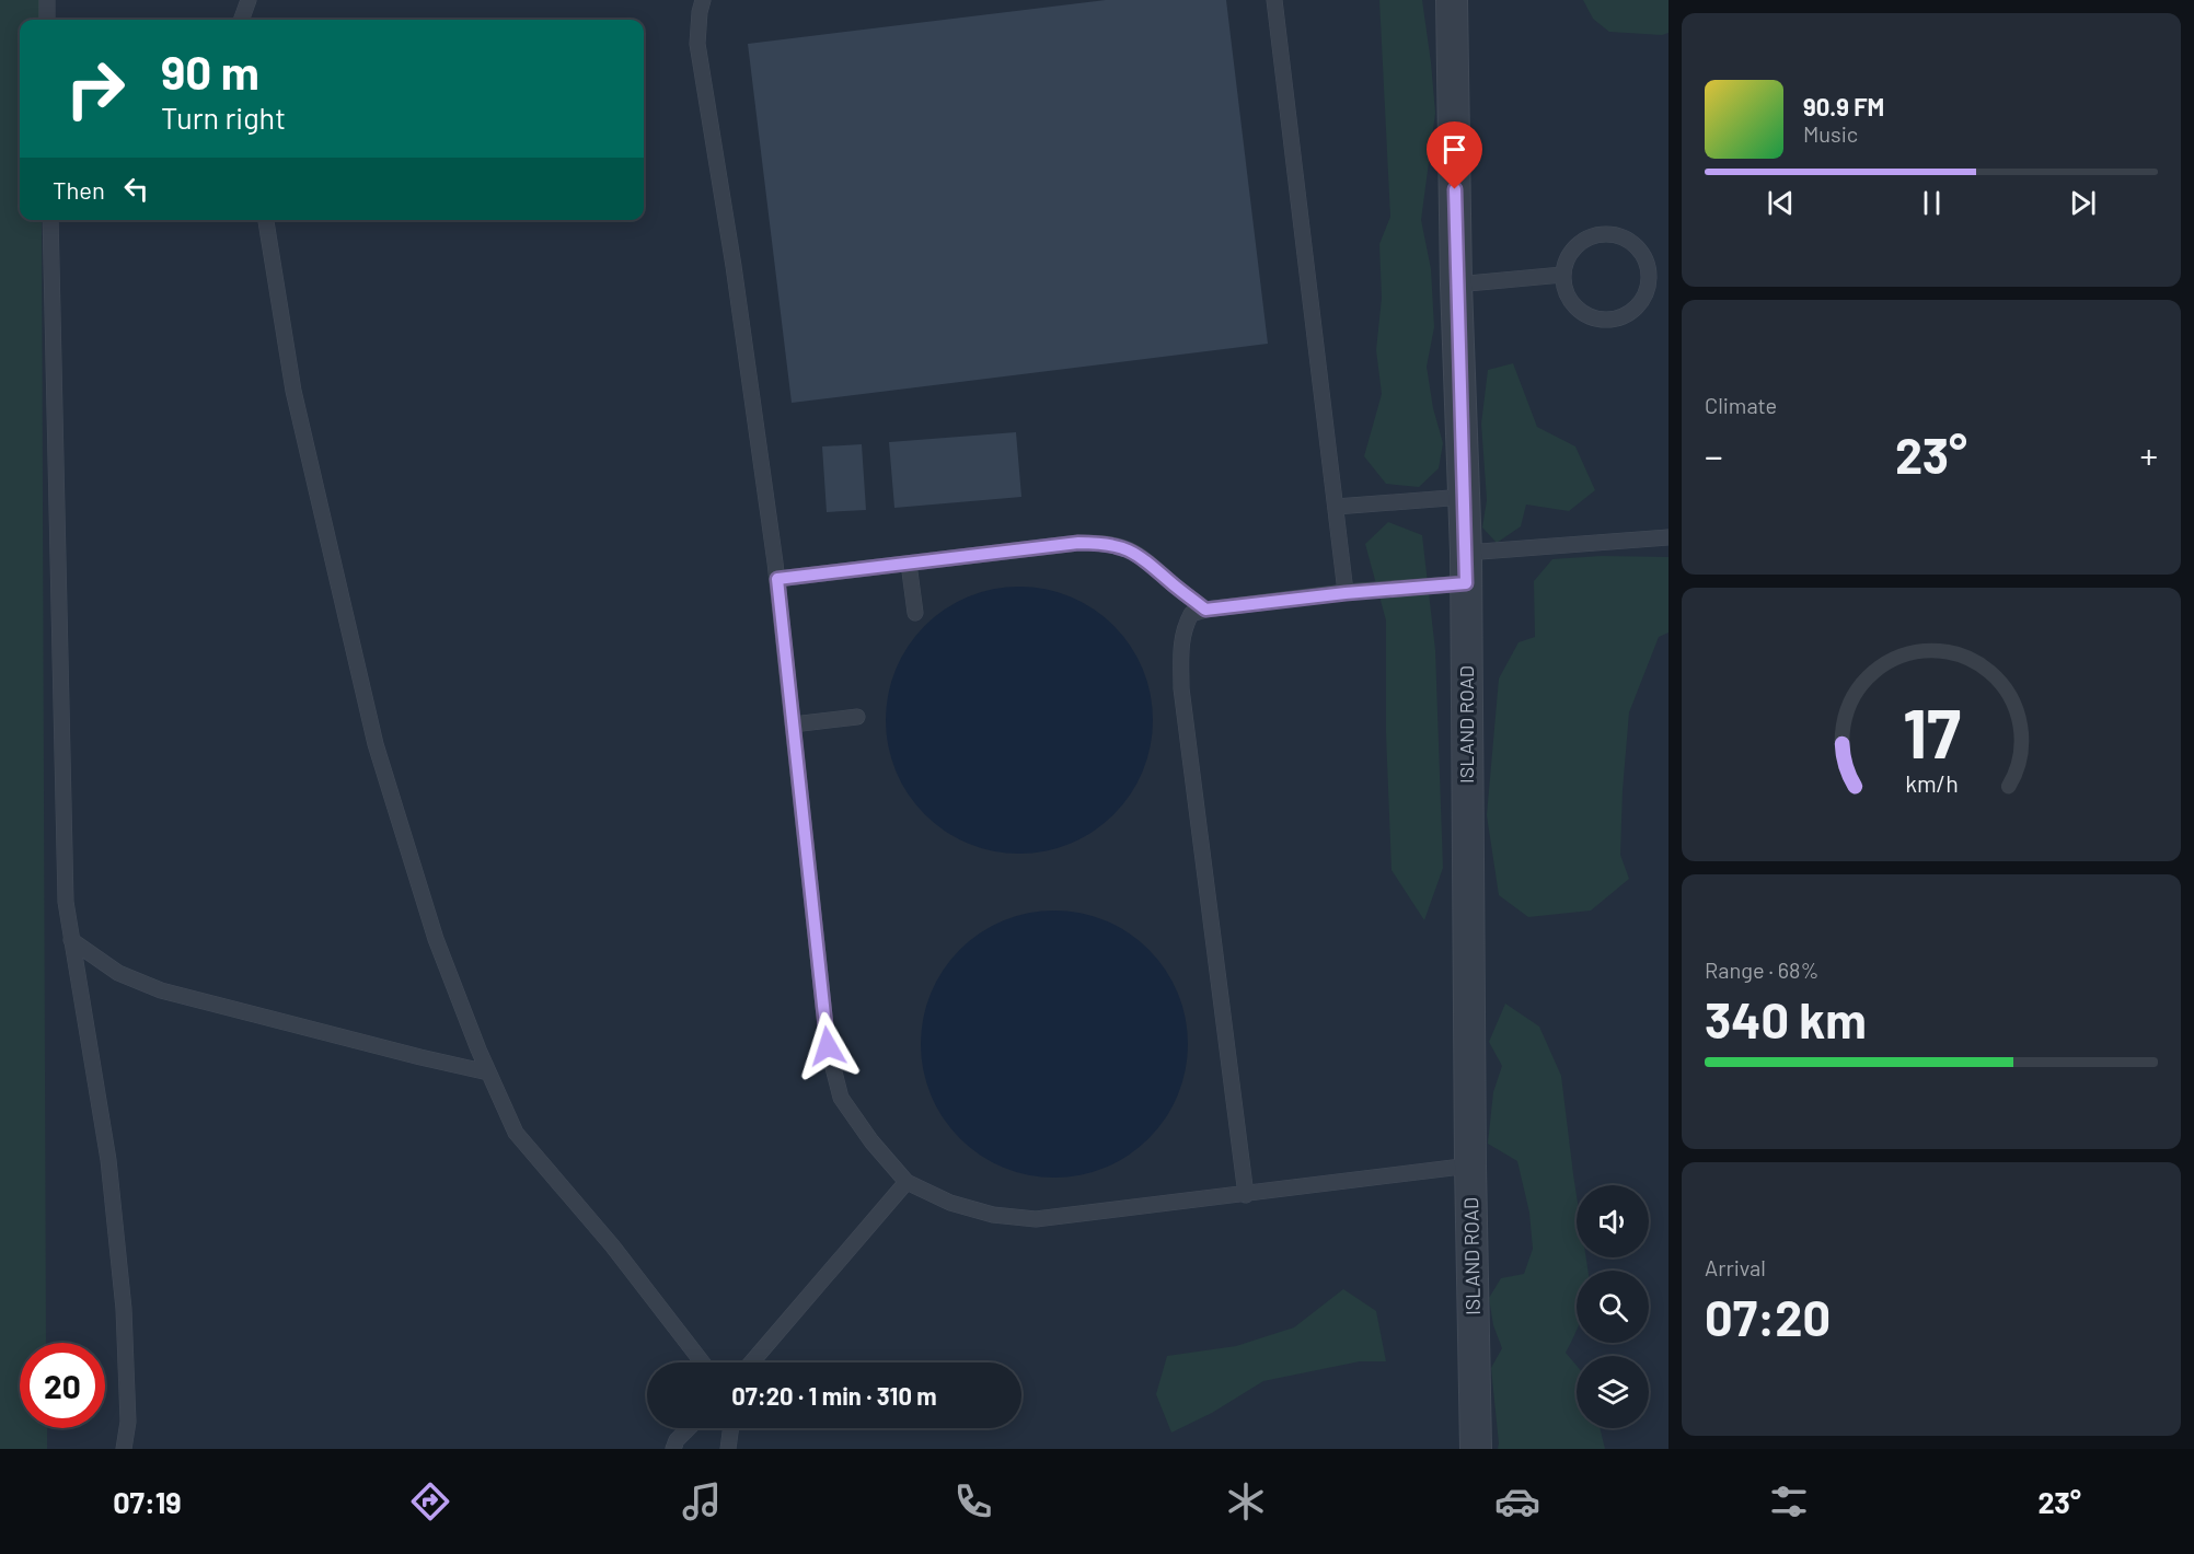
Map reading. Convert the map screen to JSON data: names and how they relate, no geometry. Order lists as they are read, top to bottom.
{
  "streets": {
    "street": ["ISLAND ROAD"]
  },
  "page": {
    "turn": ["90 m", "Turn right"],
    "song": ["90.9 FM", "Music"],
    "then": "Then",
    "tile": [
      "Climate",
      ["Range · 68%", "340 km"],
      ["Arrival", "07:20"]
    ],
    "heat": ["−", "23°", "+"],
    "limit": "20",
    "trip": "07:20 · 1 min · 310 m",
    "tabs": ["07:19", "23°"],
    "gauge": ["17", "km/h"]
  }
}
